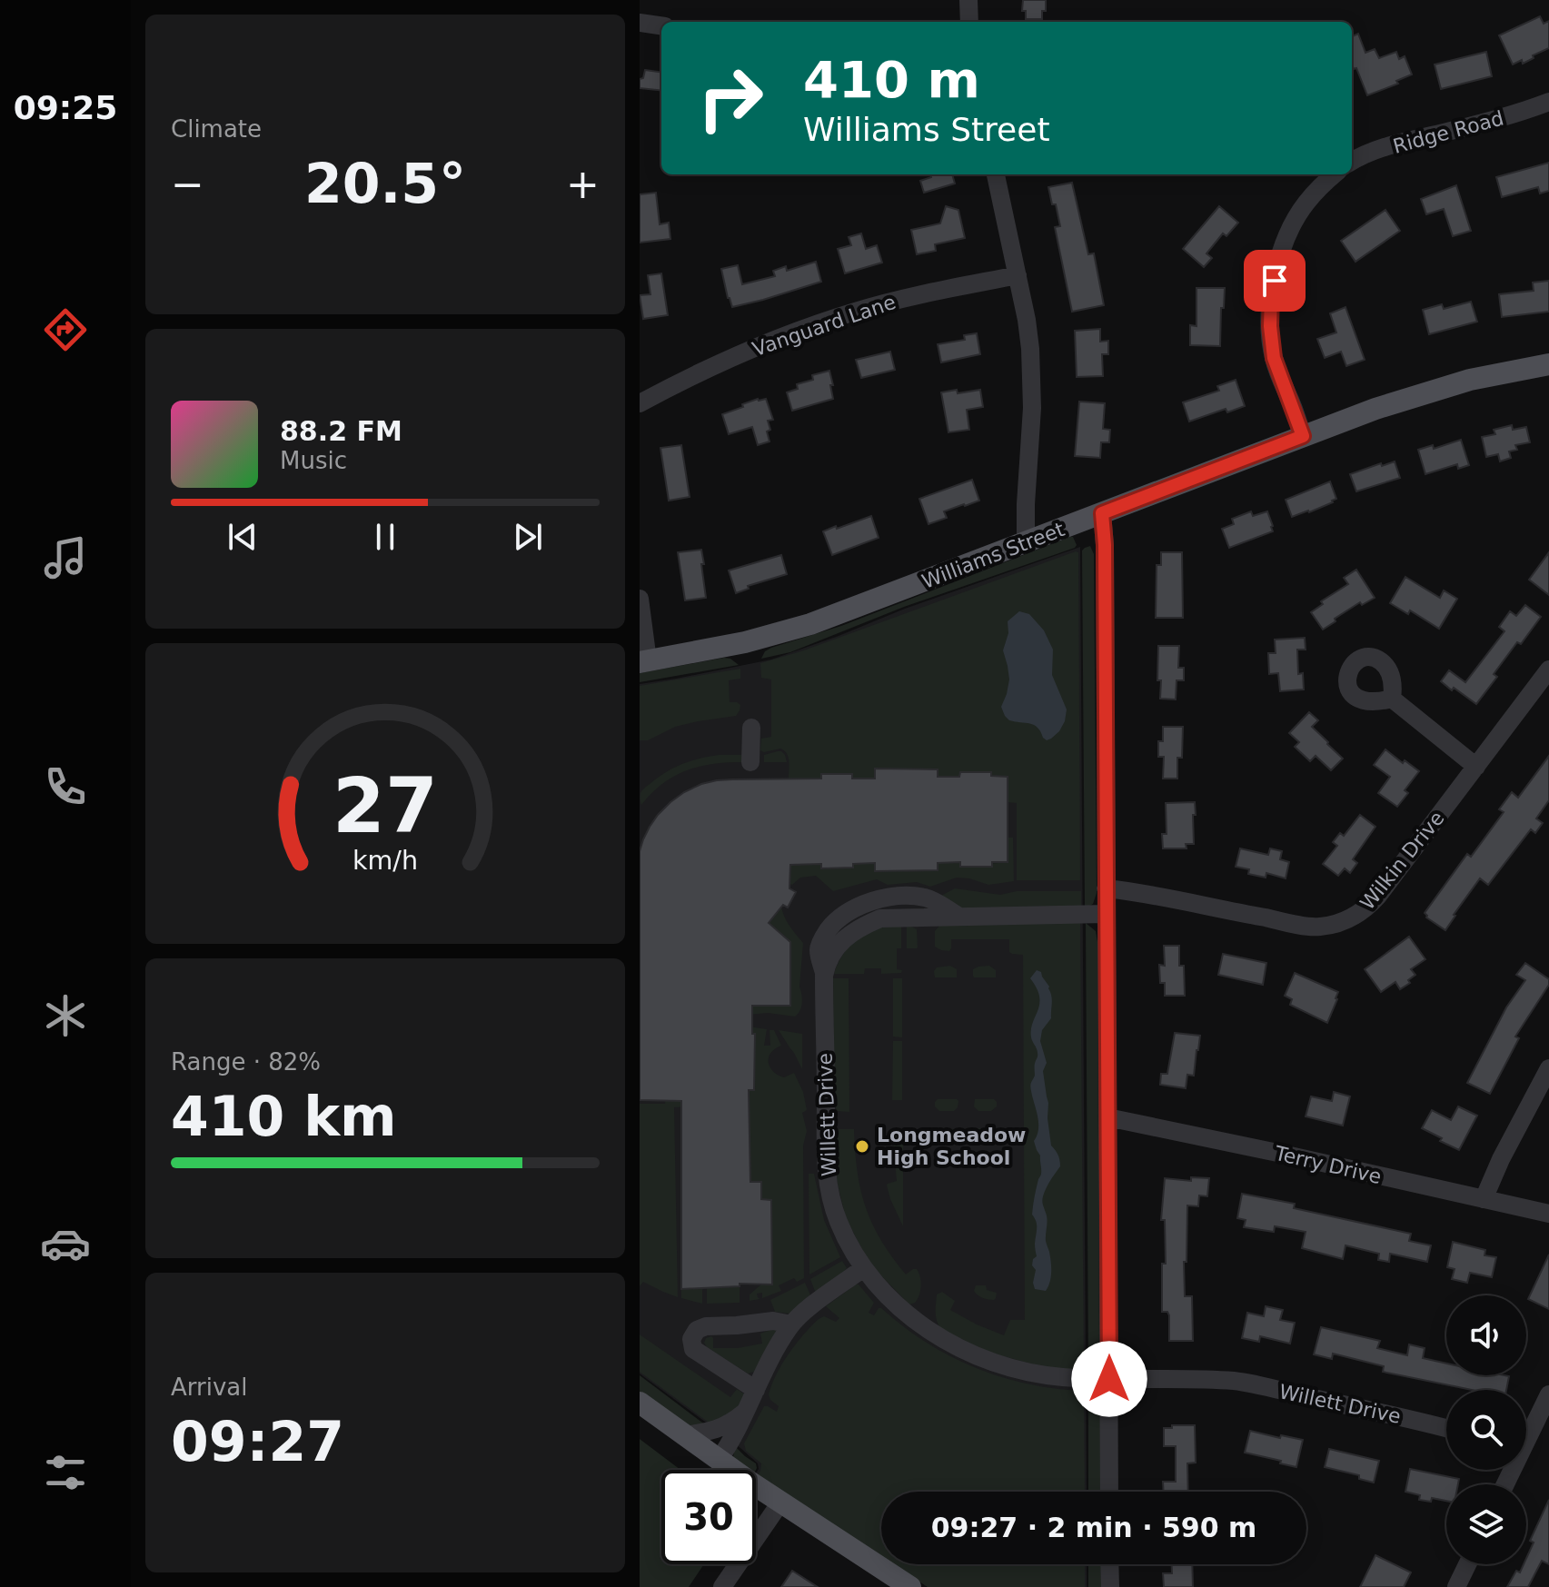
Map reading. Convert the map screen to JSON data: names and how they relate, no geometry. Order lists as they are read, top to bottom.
{
  "streets": {
    "main road": ["Williams Street"],
    "street": [
      "Ridge Road",
      "Vanguard Lane",
      "Wilkin Drive",
      "Willett Drive",
      "Terry Drive"
    ]
  },
  "places": ["Longmeadow High School"],
  "page": {
    "tabs": "09:25",
    "tile": [
      "Climate",
      ["Range · 82%", "410 km"],
      ["Arrival", "09:27"]
    ],
    "turn": ["410 m", "Williams Street"],
    "heat": ["−", "20.5°", "+"],
    "song": ["88.2 FM", "Music"],
    "limit": "30",
    "trip": "09:27 · 2 min · 590 m",
    "gauge": ["27", "km/h"]
  }
}
